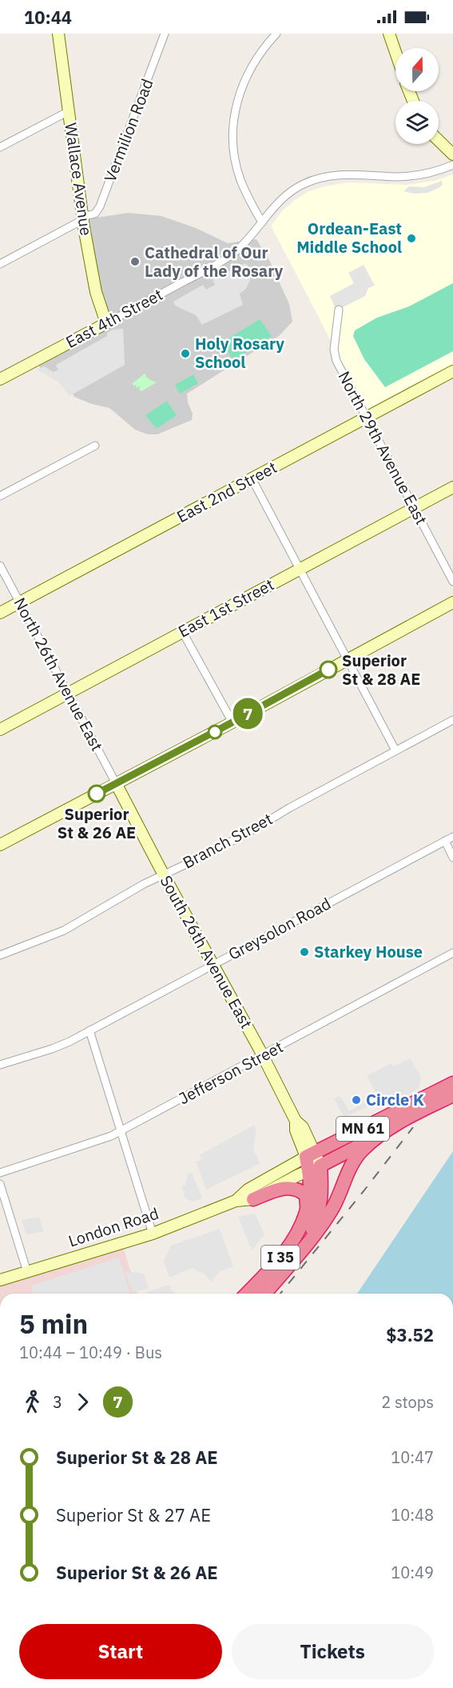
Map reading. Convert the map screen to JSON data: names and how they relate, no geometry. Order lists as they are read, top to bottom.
{
  "streets": {
    "highway": ["MN 61", "London Road", "I 35"],
    "street": [
      "Vermilion Road",
      "Wallace Avenue",
      "East 4th Street",
      "North 29th Avenue East",
      "East 2nd Street",
      "East 1st Street",
      "North 26th Avenue East",
      "Branch Street",
      "Greysolon Road",
      "South 26th Avenue East",
      "Jefferson Street"
    ]
  },
  "crossings": [
    ["Vermilion Road", "Wallace Avenue"],
    ["Wallace Avenue", "East 4th Street"],
    ["North 29th Avenue East", "East 2nd Street"],
    ["North 29th Avenue East", "East 1st Street"],
    ["East 2nd Street", "North 26th Avenue East"],
    ["East 1st Street", "North 26th Avenue East"],
    ["North 26th Avenue East", "South 26th Avenue East"],
    ["Branch Street", "South 26th Avenue East"],
    ["Greysolon Road", "South 26th Avenue East"],
    ["South 26th Avenue East", "Jefferson Street"],
    ["South 26th Avenue East", "London Road"],
    ["MN 61", "London Road"],
    ["London Road", "I 35"]
  ],
  "places": [
    "Ordean-East Middle School",
    "Cathedral of Our Lady of the Rosary",
    "Holy Rosary School",
    "Superior St & 28 AE",
    "Superior St & 26 AE",
    "Starkey House",
    "Circle K"
  ],
  "lines": ["bus line 7"],
  "north": "top",
  "page": {
    "status": "10:44",
    "on_map": "7",
    "heading": ["5 min", "10:44 – 10:49 · Bus", "$3.52"],
    "legs": ["3", "7", "2 stops"],
    "list": [
      {
        "name": "Superior St & 28 AE",
        "value": "10:47"
      },
      {
        "name": "Superior St & 27 AE",
        "value": "10:48"
      },
      {
        "name": "Superior St & 26 AE",
        "value": "10:49"
      }
    ],
    "buttons": ["Start", "Tickets"]
  }
}
